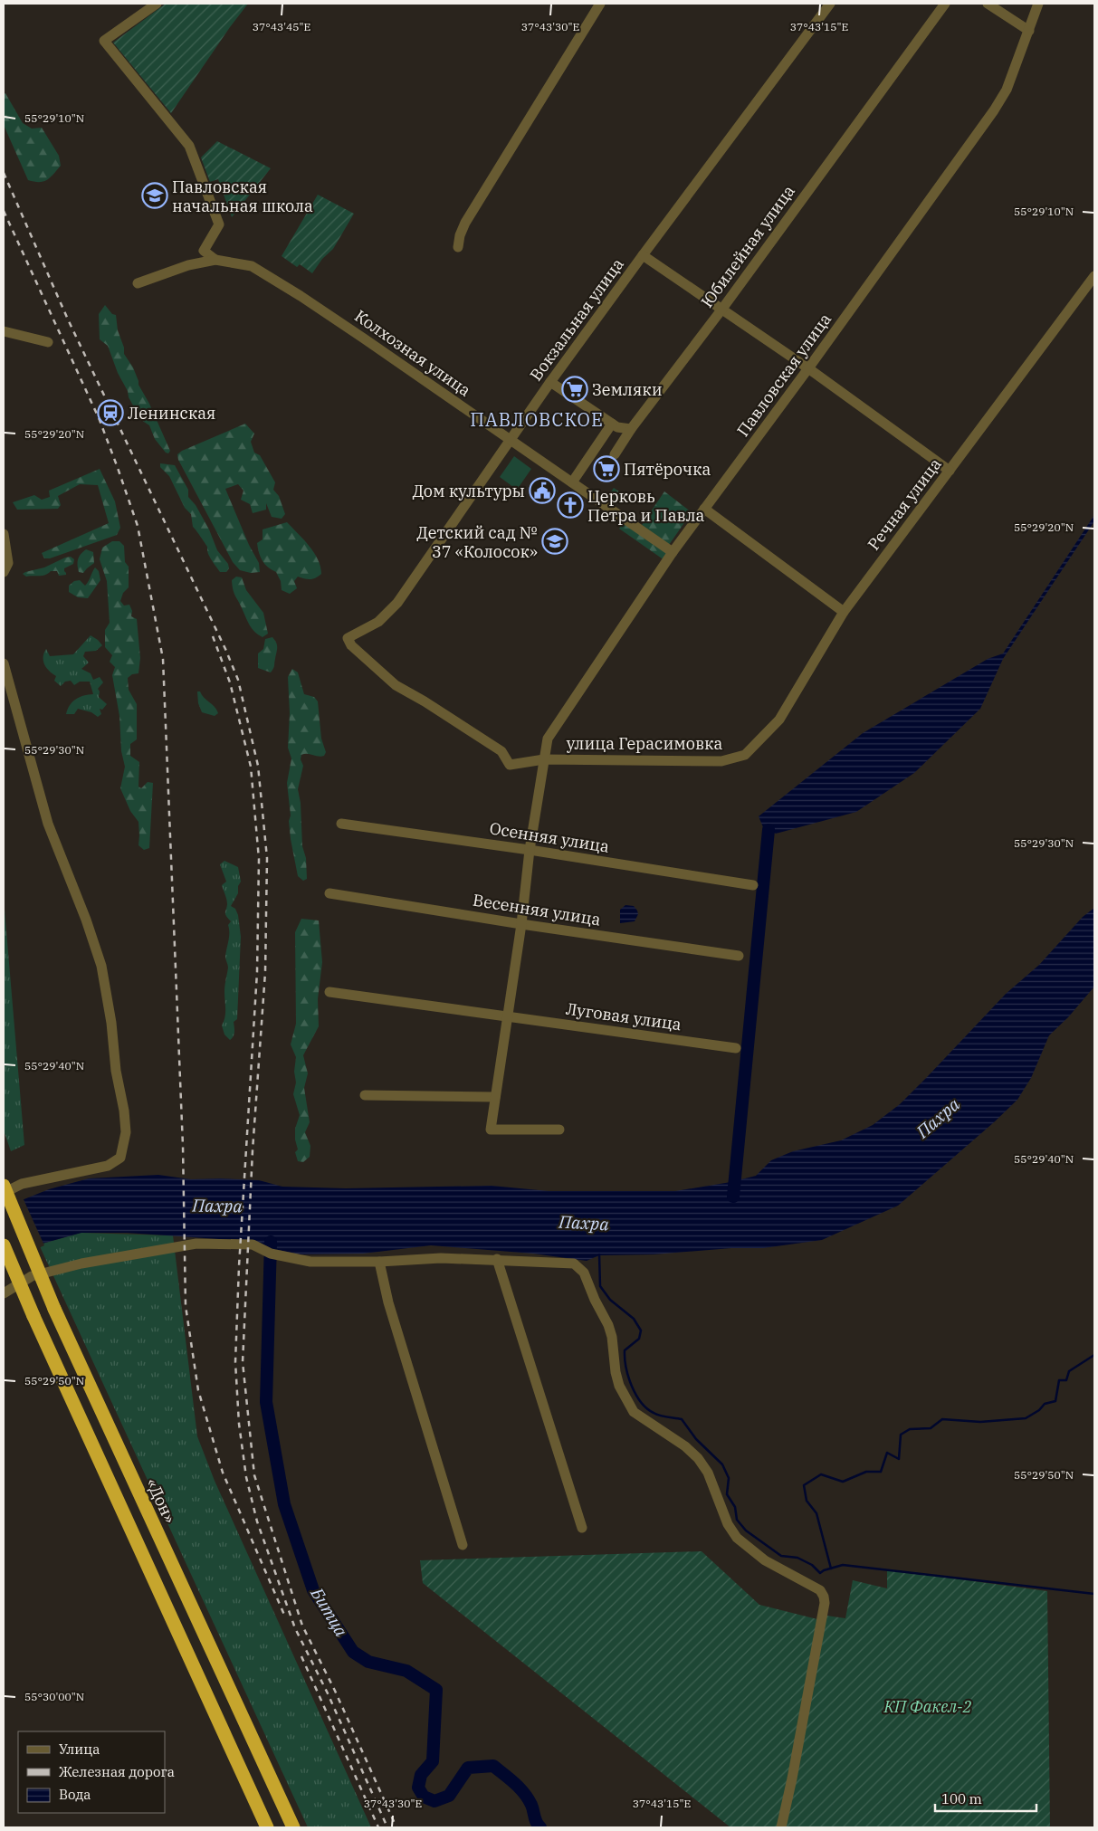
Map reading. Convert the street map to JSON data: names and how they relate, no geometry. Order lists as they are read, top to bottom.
{
  "streets": {
    "highway": ["«Дон»"],
    "street": [
      "Юбилейная улица",
      "Вокзальная улица",
      "Колхозная улица",
      "Павловская улица",
      "Речная улица",
      "улица Герасимовка",
      "Осенняя улица",
      "Весенняя улица",
      "Луговая улица"
    ]
  },
  "crossings": [
    ["Вокзальная улица", "Колхозная улица"],
    ["Вокзальная улица", "улица Герасимовка"],
    ["Колхозная улица", "Павловская улица"],
    ["Павловская улица", "улица Герасимовка"],
    ["Речная улица", "улица Герасимовка"]
  ],
  "districts": ["ПАВЛОВСКОЕ"],
  "water": ["Пахра", "Битца"],
  "parks": ["КП Факел-2"],
  "places": {
    "school or university": ["Павловская начальная школа", "Детский сад № 37 «Колосок»"],
    "supermarket": ["Земляки", "Пятёрочка"],
    "station": ["Ленинская"],
    "public building": ["Дом культуры"],
    "church": ["Церковь Петра и Павла"]
  },
  "legend": ["Улица", "Железная дорога", "Вода"],
  "scale_bar": "100 m",
  "coordinates": [
    "37°43'45\"E",
    "37°43'30\"E",
    "37°43'15\"E",
    "55°29'10\"N",
    "55°29'20\"N",
    "55°29'30\"N",
    "55°29'40\"N",
    "55°29'50\"N",
    "55°30'00\"N"
  ]
}
